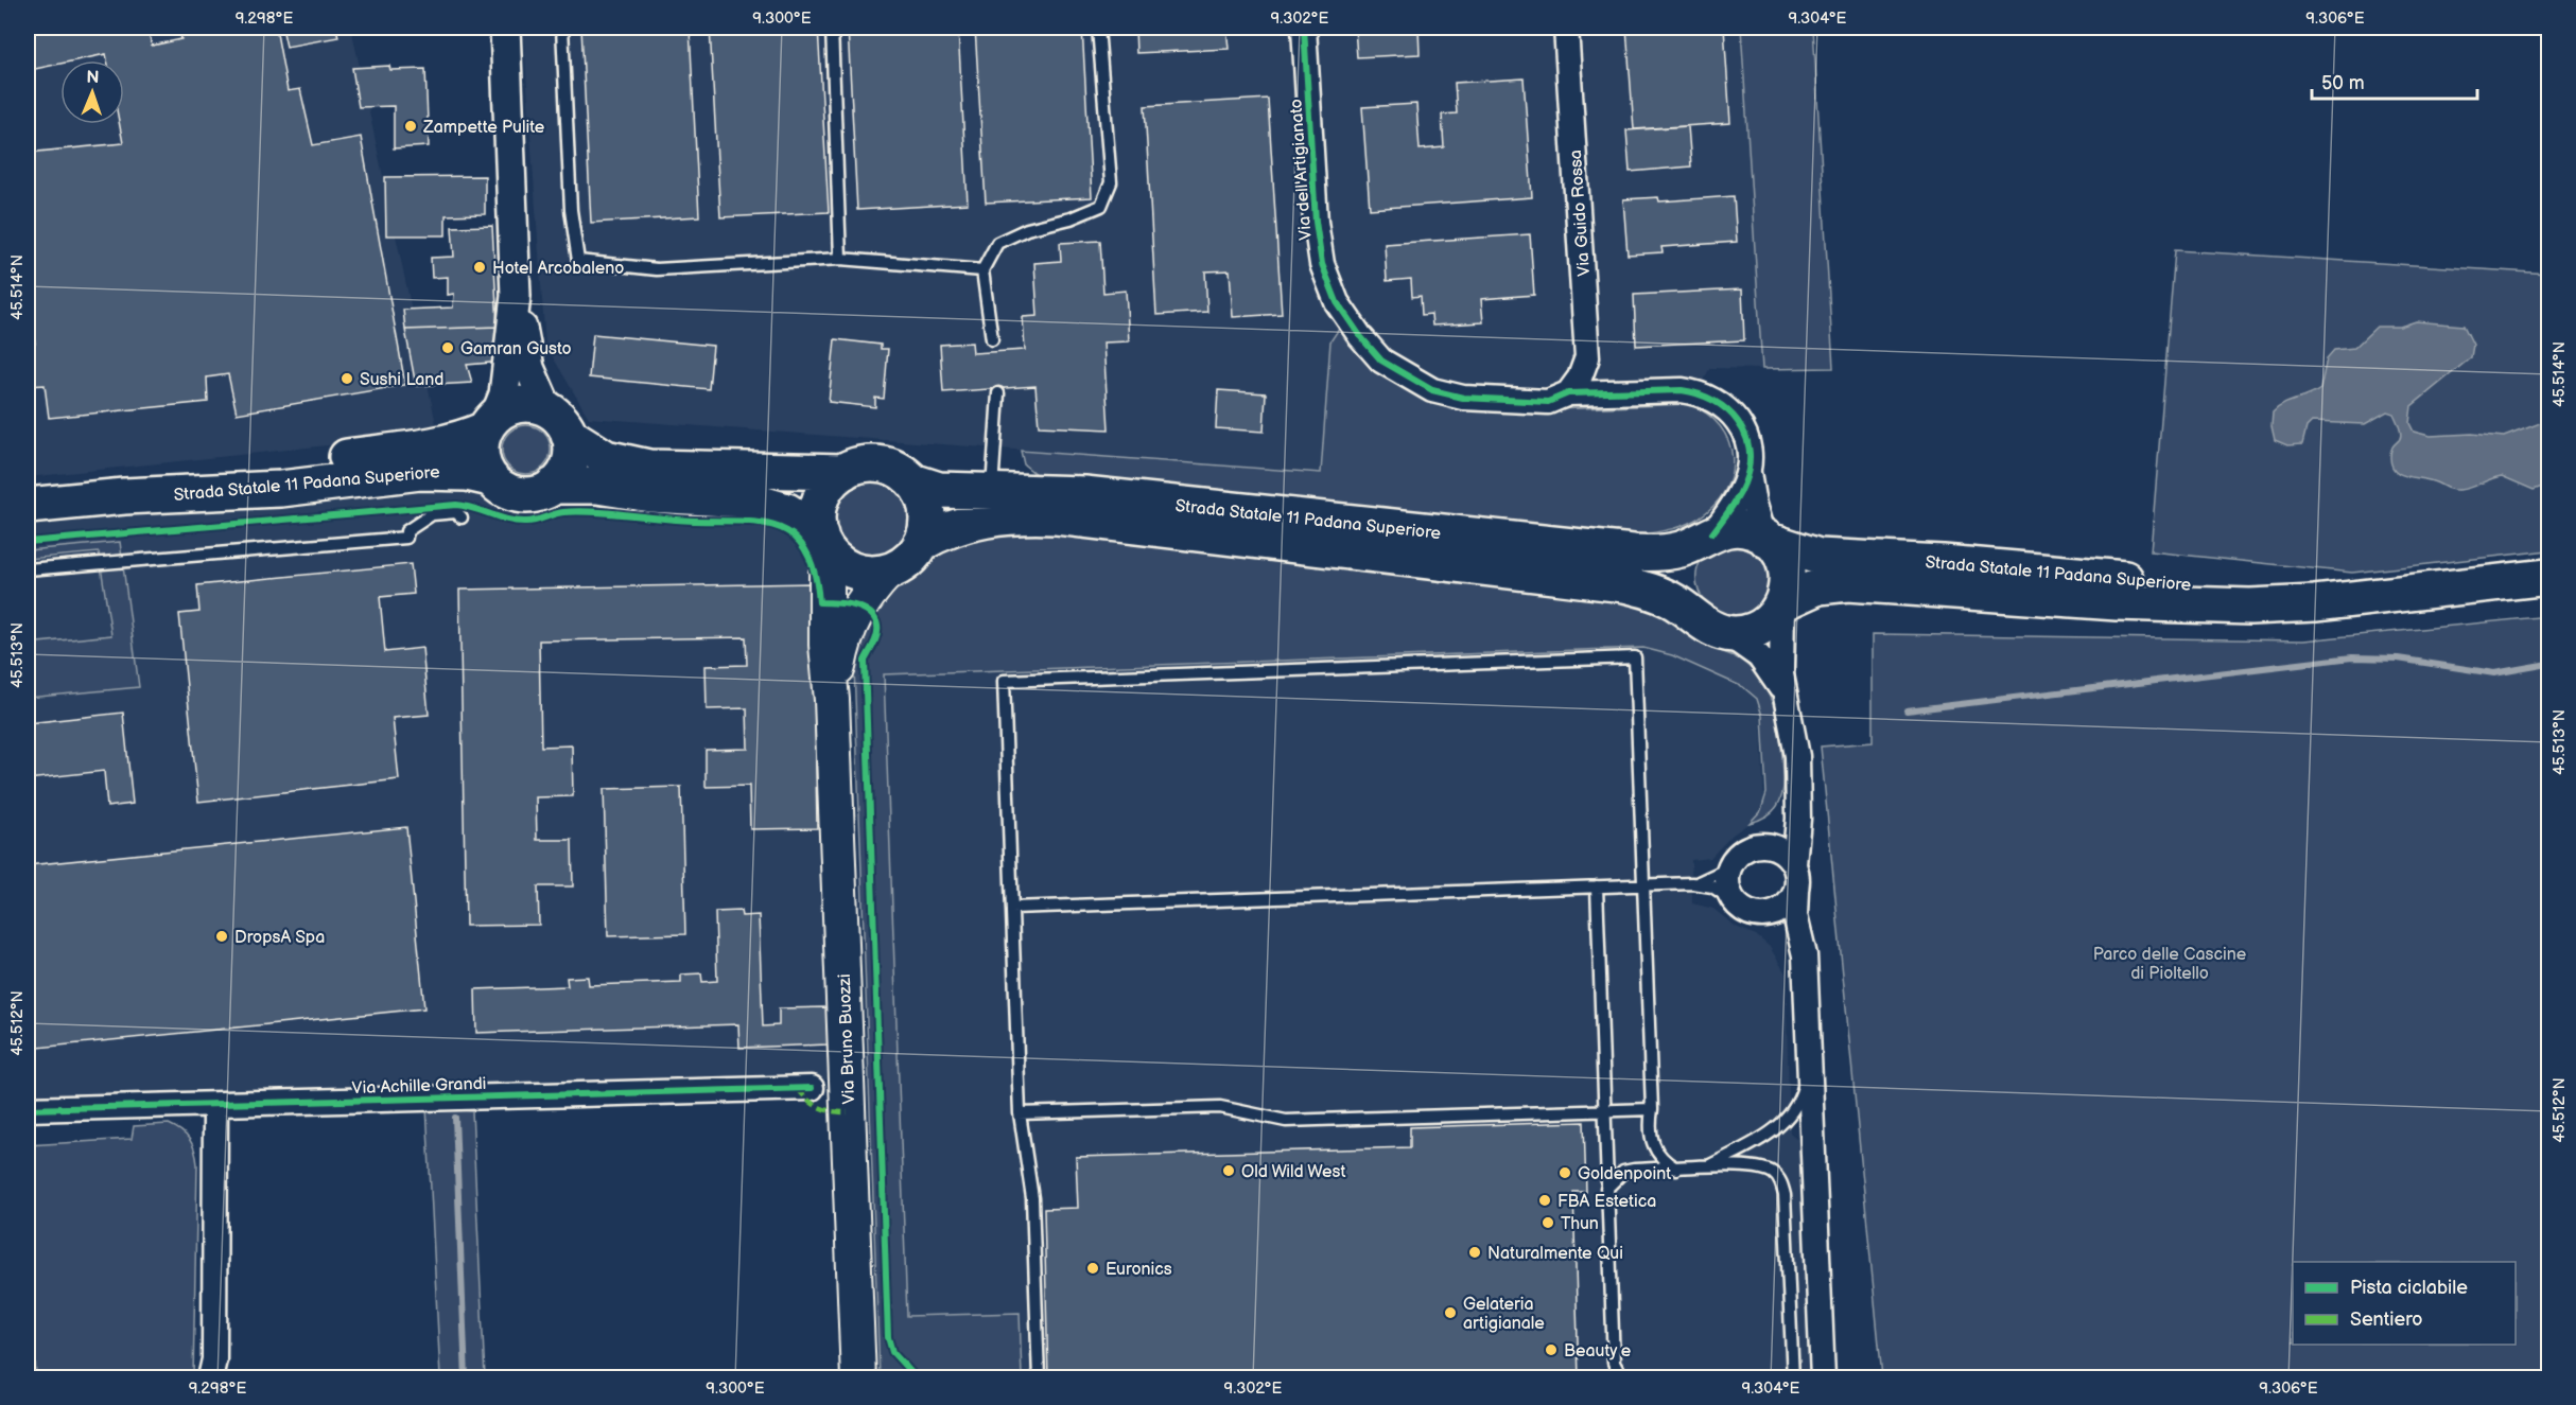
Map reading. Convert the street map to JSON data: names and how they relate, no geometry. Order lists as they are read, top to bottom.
{
  "streets": {
    "main road": ["Strada Statale 11 Padana Superiore", "Via Bruno Buozzi"],
    "street": ["Via dell'Artigianato", "Via Guido Rossa", "Via Achille Grandi"]
  },
  "crossings": [
    ["Via dell'Artigianato", "Via Guido Rossa"],
    ["Via dell'Artigianato", "Strada Statale 11 Padana Superiore"],
    ["Strada Statale 11 Padana Superiore", "Via Bruno Buozzi"]
  ],
  "parks": ["Parco delle Cascine di Pioltello"],
  "places": [
    "Zampette Pulite",
    "Hotel Arcobaleno",
    "Gamran Gusto",
    "Sushi Land",
    "DropsA Spa",
    "Old Wild West",
    "Goldenpoint",
    "FBA Estetica",
    "Thun",
    "Naturalmente Qui",
    "Euronics",
    "Gelateria artigianale",
    "Beauty e"
  ],
  "legend": ["Pista ciclabile", "Sentiero"],
  "scale_bar": "50 m",
  "north": "top",
  "coordinates": [
    "9.298°E",
    "9.300°E",
    "9.302°E",
    "9.304°E",
    "9.306°E",
    "45.514°N",
    "45.513°N",
    "45.512°N"
  ]
}
